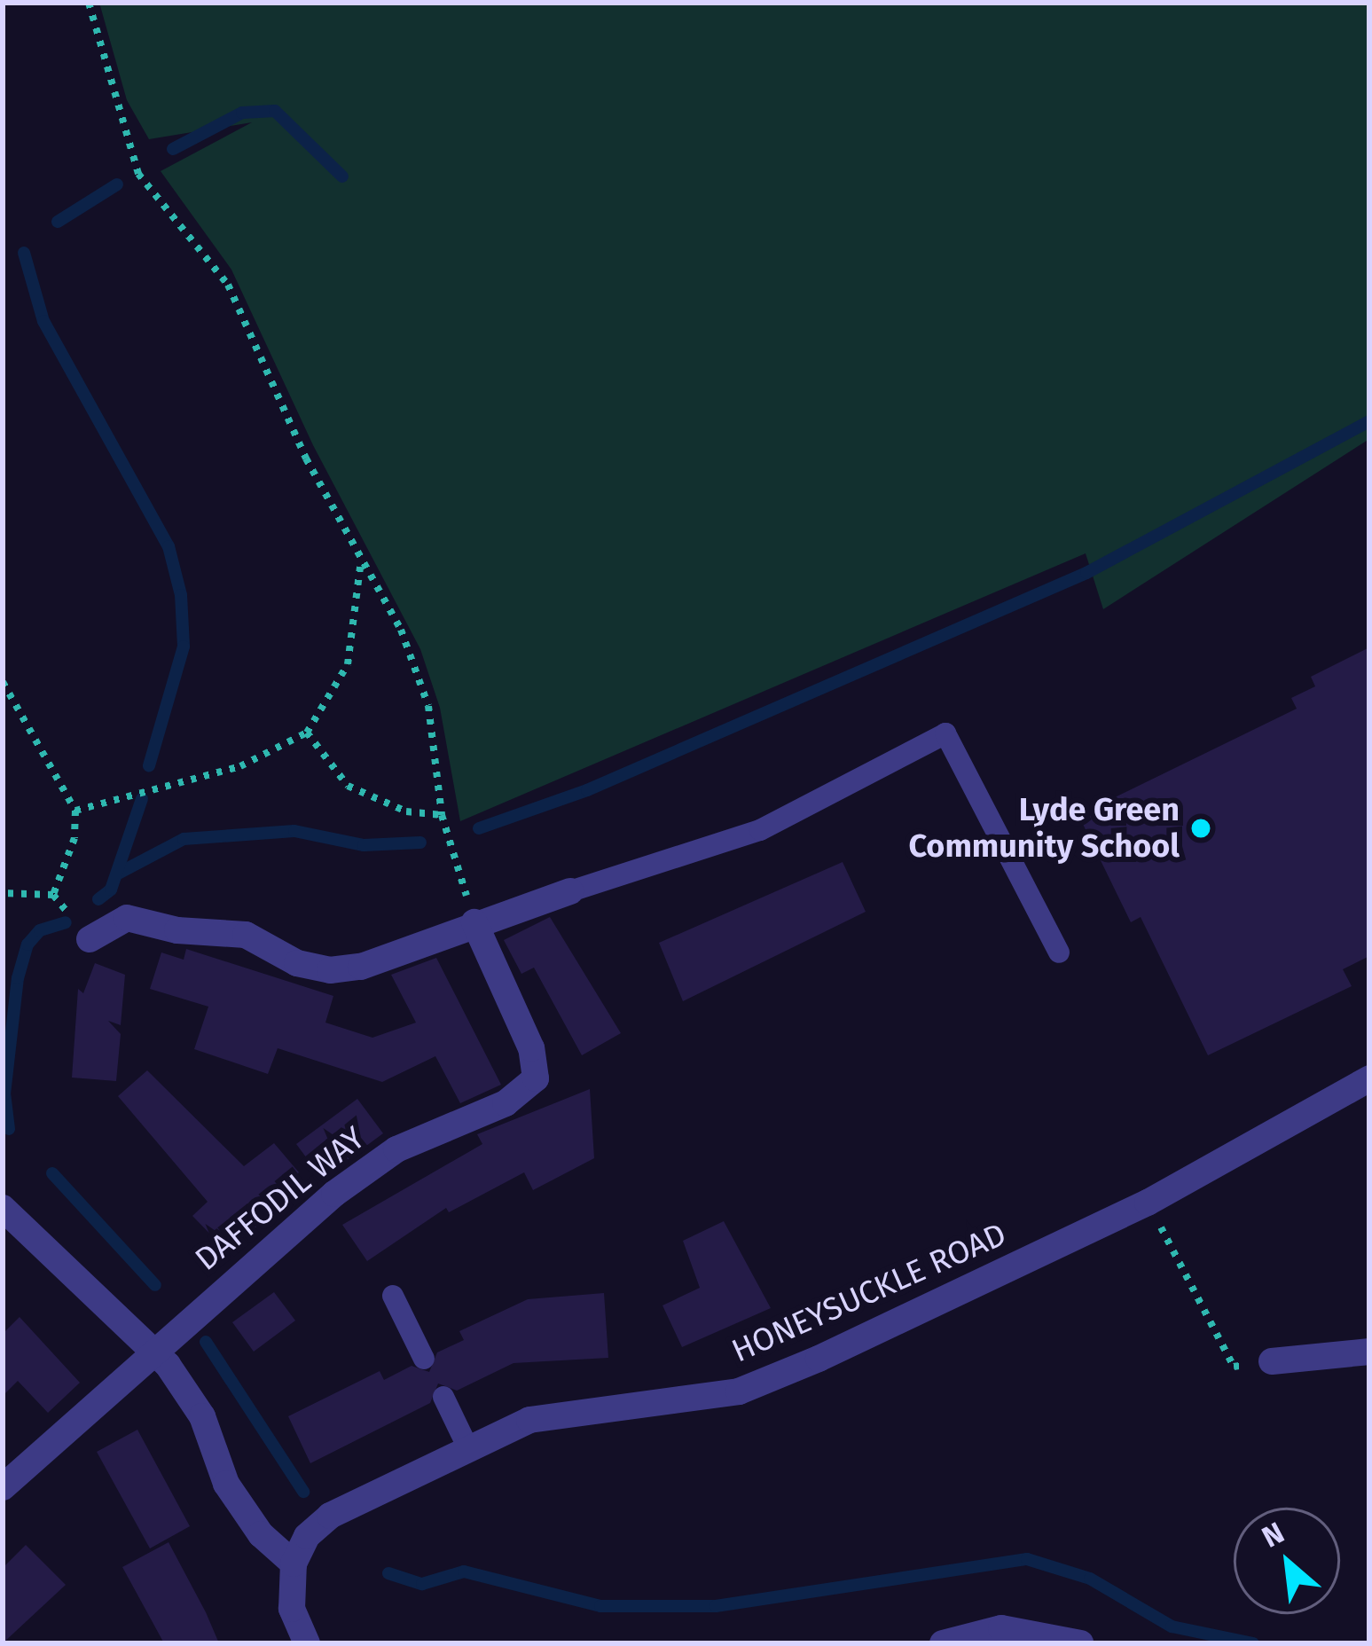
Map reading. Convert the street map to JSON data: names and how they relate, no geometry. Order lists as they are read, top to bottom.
{
  "streets": {
    "street": ["DAFFODIL WAY", "HONEYSUCKLE ROAD"]
  },
  "places": ["Lyde Green Community School"],
  "north": "top left"
}
